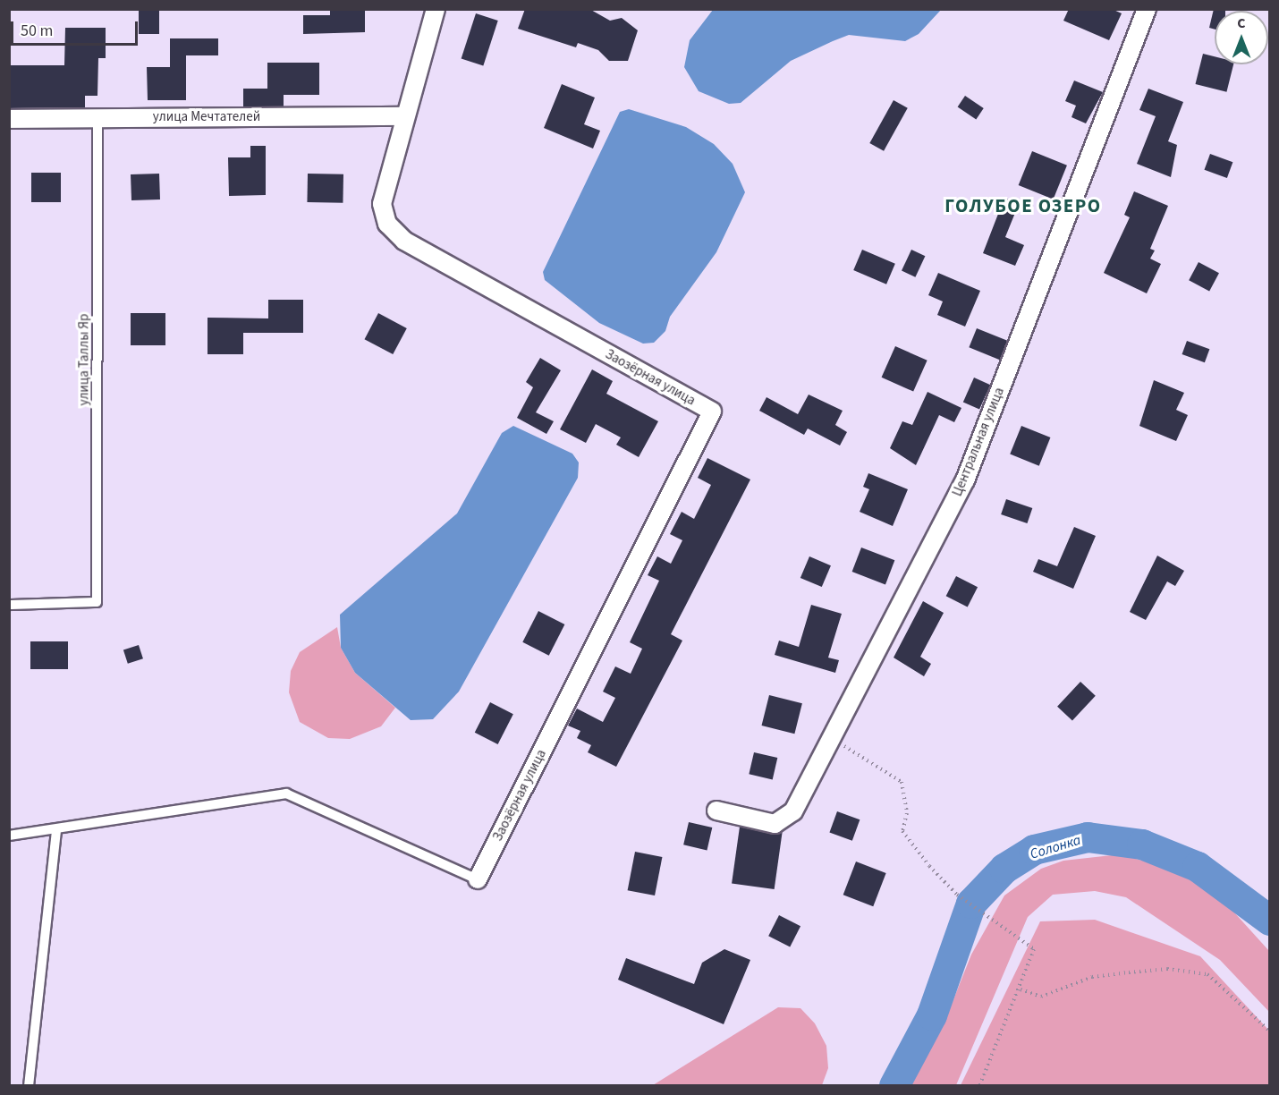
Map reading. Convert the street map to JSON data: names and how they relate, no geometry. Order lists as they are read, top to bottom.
{
  "streets": {
    "street": ["улица Мечтателей", "Заозёрная улица", "Центральная улица"],
    "lane": ["улица Таллы Яр"]
  },
  "crossings": [
    ["улица Мечтателей", "улица Таллы Яр"],
    ["улица Мечтателей", "Заозёрная улица"]
  ],
  "districts": ["ГОЛУБОЕ ОЗЕРО"],
  "water": ["Солонка"],
  "scale_bar": "50 m",
  "north": "top"
}
